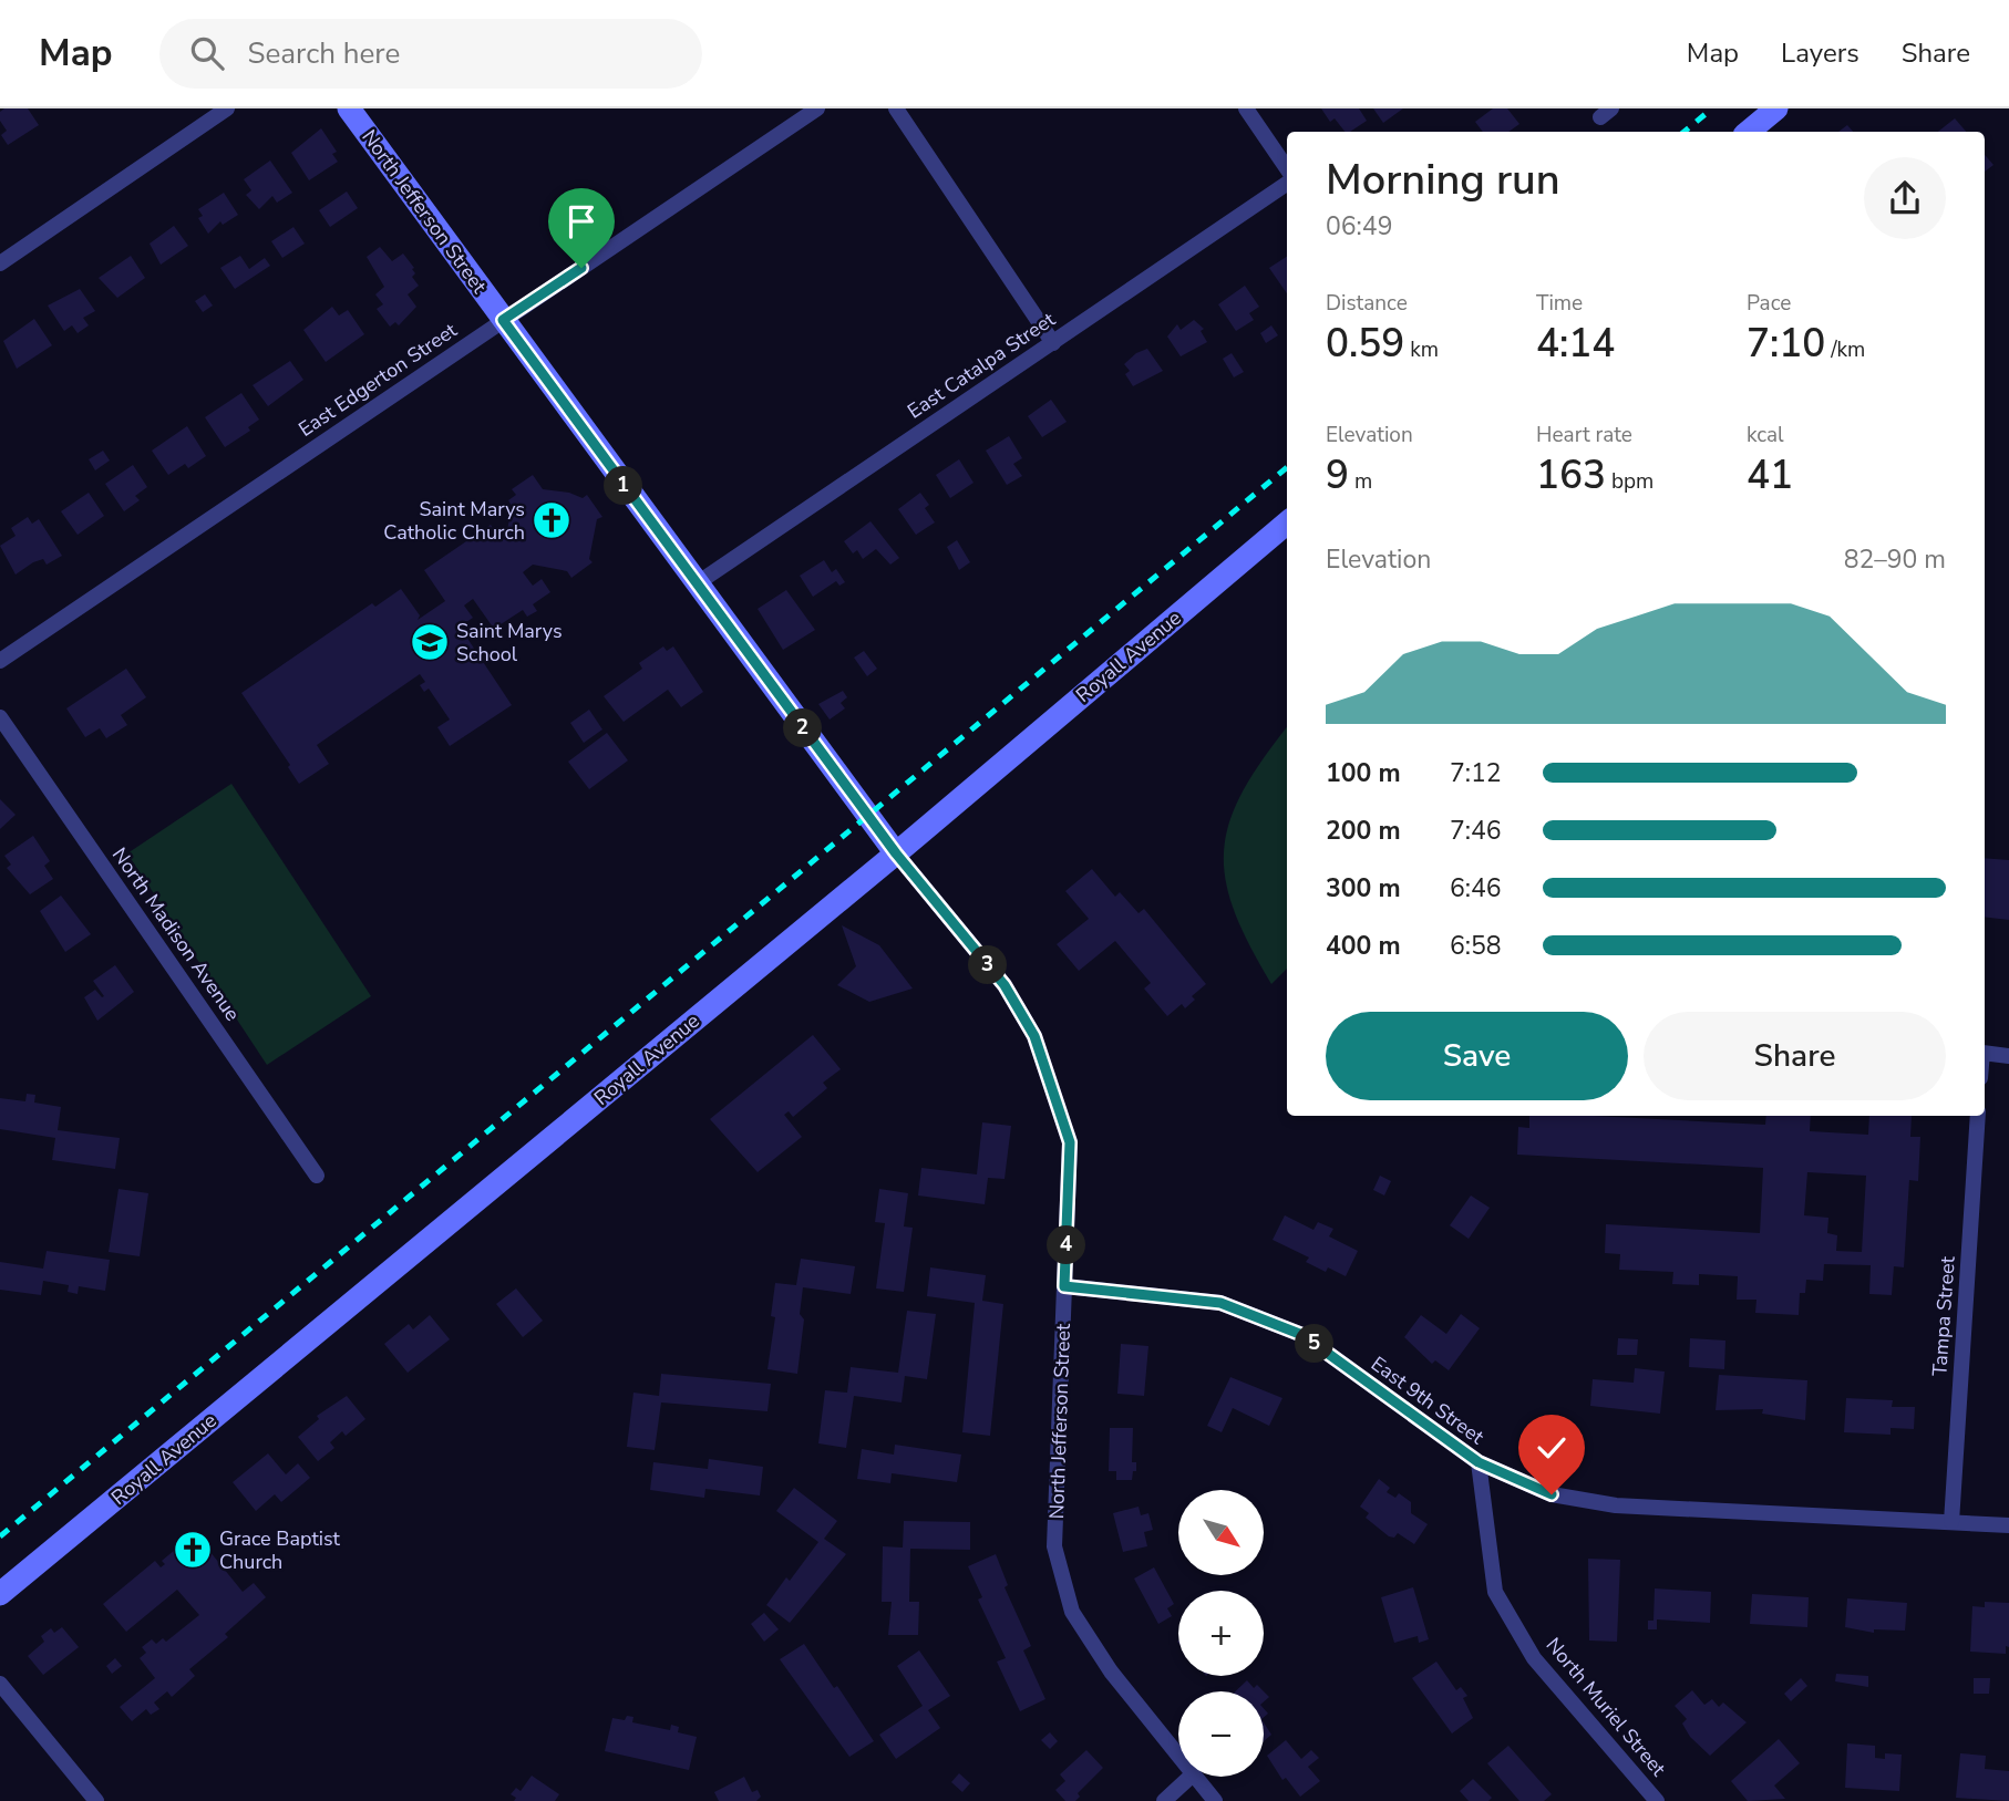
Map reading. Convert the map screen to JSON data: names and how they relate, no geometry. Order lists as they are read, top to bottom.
{
  "streets": {
    "street": [
      "North Jefferson Street",
      "East Catalpa Street",
      "East Edgerton Street",
      "Royall Avenue",
      "North Madison Avenue",
      "Tampa Street",
      "East 9th Street",
      "North Muriel Street"
    ]
  },
  "crossings": [
    ["North Jefferson Street", "East Catalpa Street"],
    ["North Jefferson Street", "East Edgerton Street"],
    ["North Jefferson Street", "Royall Avenue"],
    ["North Jefferson Street", "East 9th Street"],
    ["Tampa Street", "East 9th Street"],
    ["East 9th Street", "North Muriel Street"]
  ],
  "places": {
    "church": ["Saint Marys Catholic Church", "Grace Baptist Church"],
    "school or university": ["Saint Marys School"]
  },
  "north": "bottom right",
  "page": {
    "header": "Map",
    "search": "Search here",
    "nav": ["Map", "Layers", "Share"],
    "heading": ["Morning run", "06:49"],
    "stats": [
      ["Distance", "0.59 km"],
      ["Time", "4:14"],
      ["Pace", "7:10 /km"],
      ["Elevation", "9 m"],
      ["Heart rate", "163 bpm"],
      ["kcal", "41"]
    ],
    "pins": [
      "1",
      "2",
      "3",
      "4",
      "5"
    ],
    "chart": ["Elevation", "82–90 m"],
    "list": [
      {
        "name": "100 m",
        "note": "7:12"
      },
      {
        "name": "200 m",
        "note": "7:46"
      },
      {
        "name": "300 m",
        "note": "6:46"
      },
      {
        "name": "400 m",
        "note": "6:58"
      }
    ],
    "buttons": ["Save", "Share"],
    "map_buttons": ["+", "−"]
  }
}
